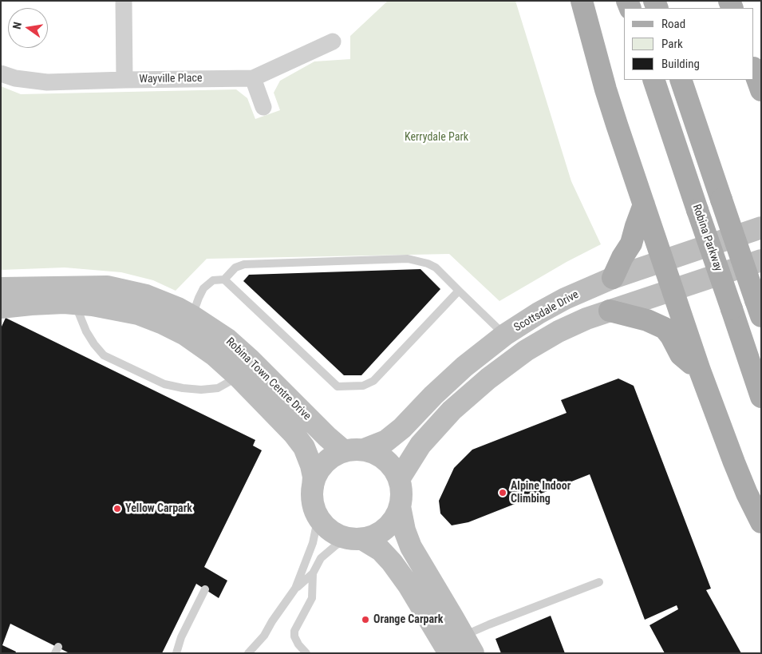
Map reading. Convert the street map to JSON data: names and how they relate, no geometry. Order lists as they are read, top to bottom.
{
  "streets": {
    "main road": ["Robina Parkway", "Scottsdale Drive", "Robina Town Centre Drive"],
    "street": ["Wayville Place"]
  },
  "crossings": [
    ["Scottsdale Drive", "Robina Town Centre Drive"]
  ],
  "parks": ["Kerrydale Park"],
  "places": ["Alpine Indoor Climbing", "Yellow Carpark", "Orange Carpark"],
  "legend": ["Road", "Park", "Building"],
  "north": "left"
}
